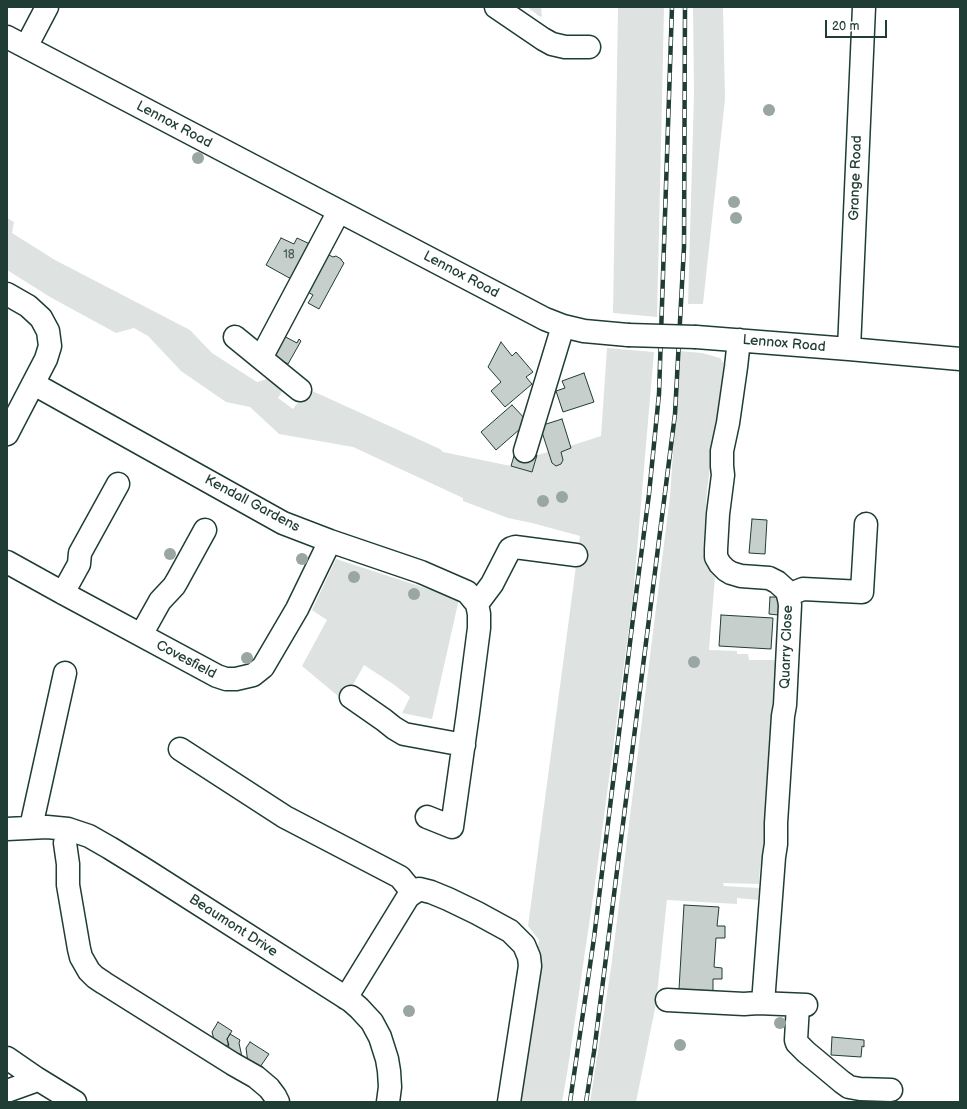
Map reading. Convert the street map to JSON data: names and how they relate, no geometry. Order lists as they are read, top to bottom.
{
  "streets": {
    "street": [
      "Lennox Road",
      "Grange Road",
      "Kendall Gardens",
      "Quarry Close",
      "Covesfield",
      "Beaumont Drive"
    ]
  },
  "crossings": [
    ["Lennox Road", "Grange Road"],
    ["Lennox Road", "Quarry Close"],
    ["Kendall Gardens", "Covesfield"]
  ],
  "house_numbers": ["18"],
  "scale_bar": "20 m"
}
